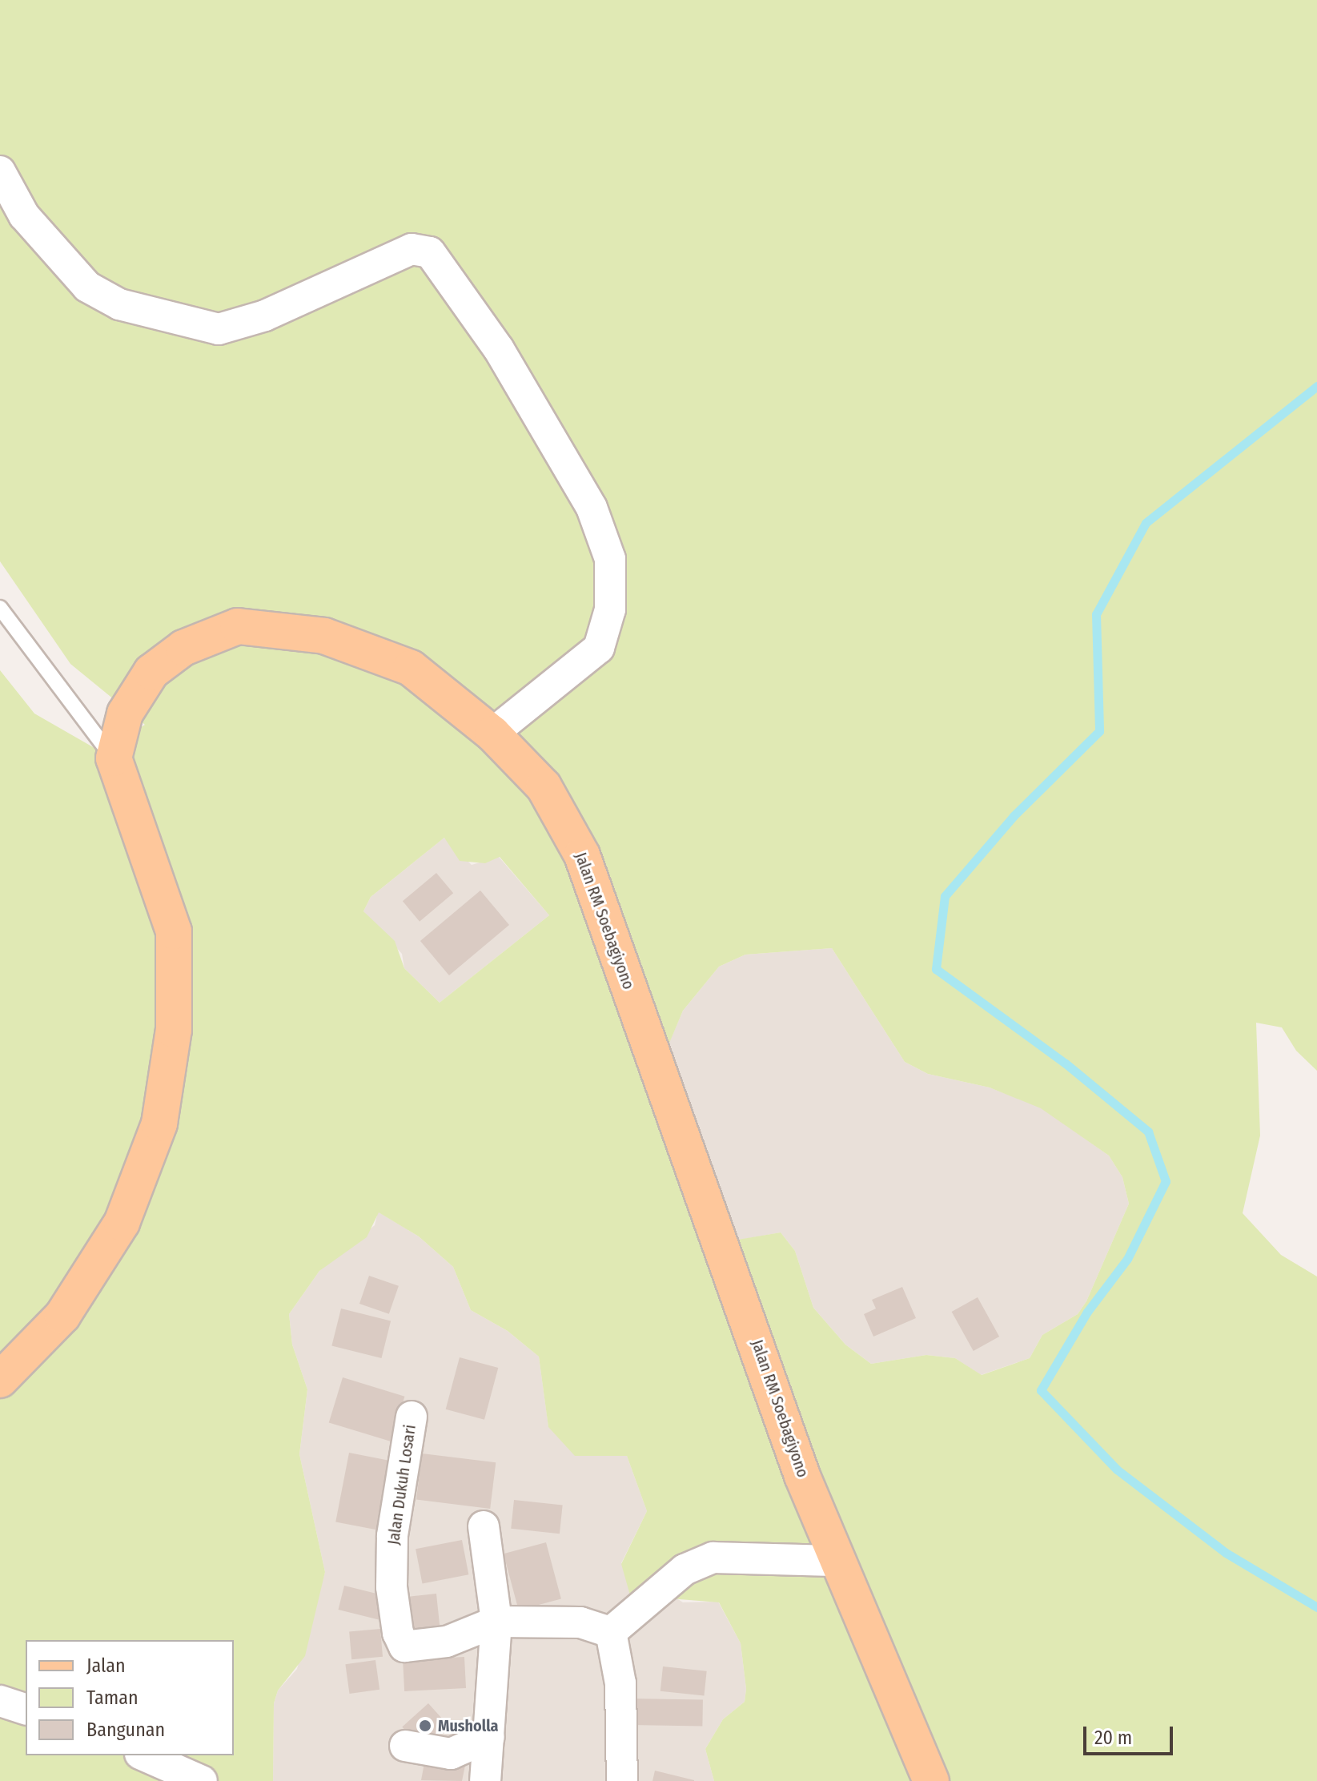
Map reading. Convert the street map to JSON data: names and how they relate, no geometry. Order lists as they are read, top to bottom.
{
  "streets": {
    "main road": ["Jalan RM Soebagiyono"],
    "street": ["Jalan Dukuh Losari"]
  },
  "places": ["Musholla"],
  "legend": ["Jalan", "Taman", "Bangunan"],
  "scale_bar": "20 m"
}
